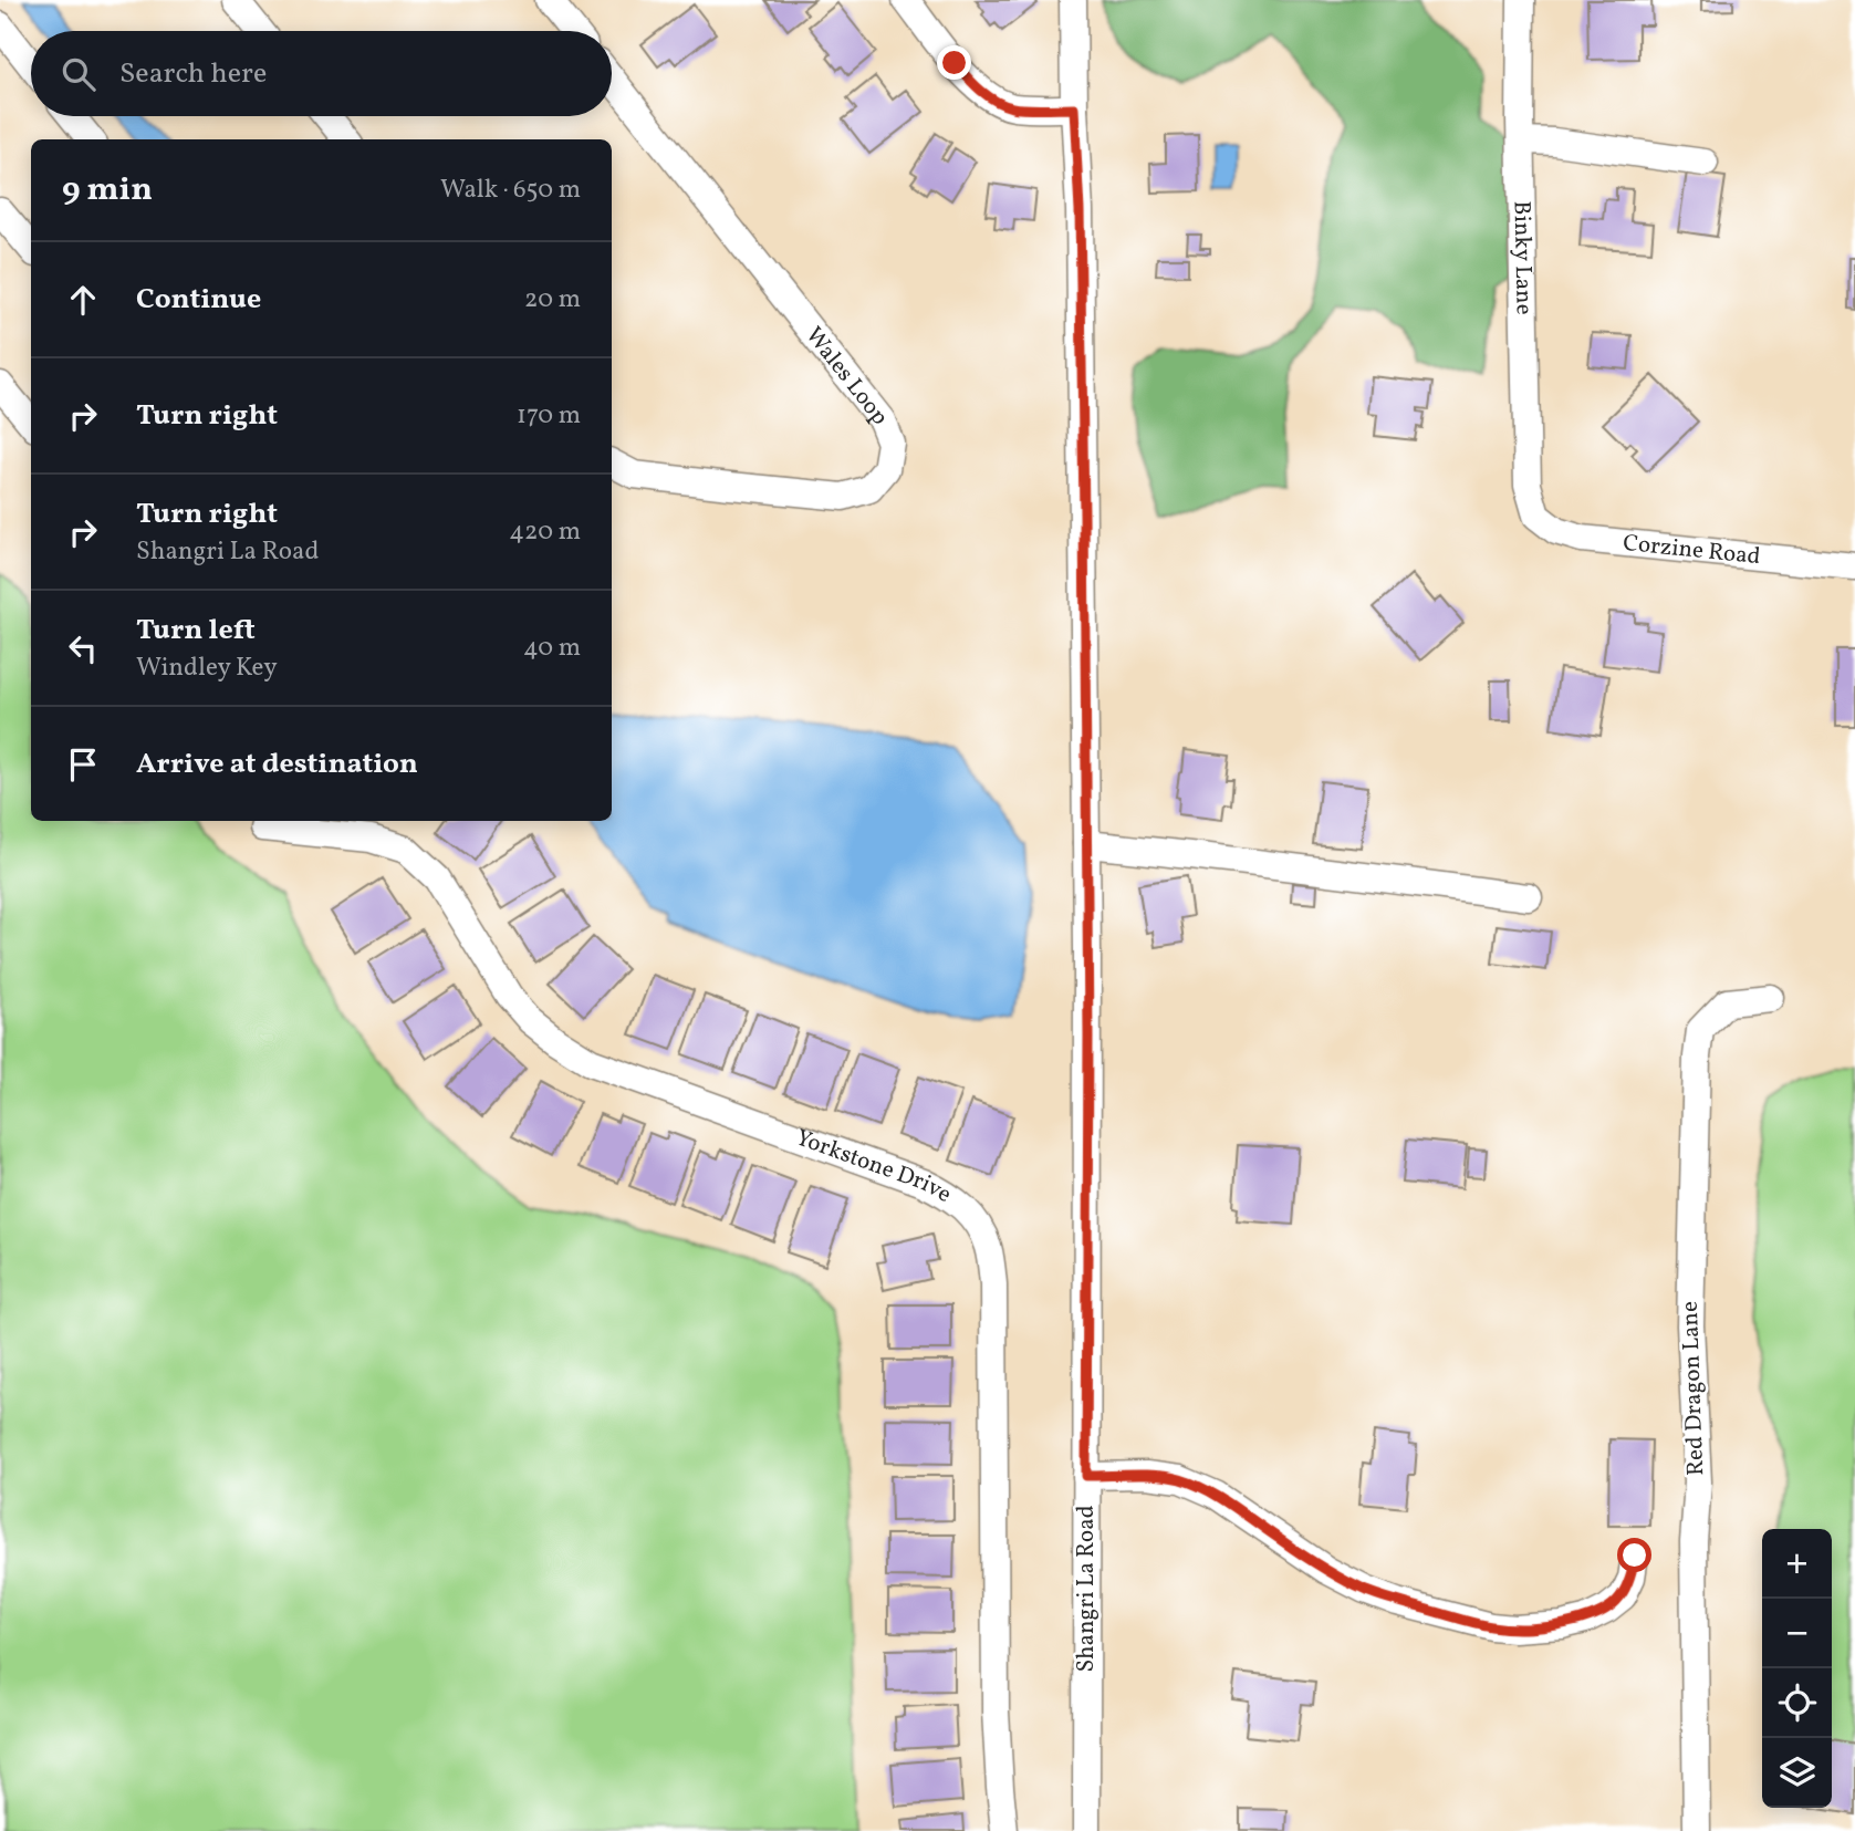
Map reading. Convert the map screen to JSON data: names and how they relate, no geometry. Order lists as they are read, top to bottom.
{
  "streets": {
    "street": [
      "Binky Lane",
      "Wales Loop",
      "Corzine Road",
      "Yorkstone Drive",
      "Red Dragon Lane",
      "Shangri La Road"
    ]
  },
  "crossings": [
    ["Binky Lane", "Corzine Road"]
  ],
  "page": {
    "search": "Search here",
    "heading": ["9 min", "Walk · 650 m"],
    "list": [
      ["Continue", "20 m"],
      ["Turn right", "170 m"],
      ["Turn right", "Shangri La Road", "420 m"],
      ["Turn left", "Windley Key", "40 m"],
      "Arrive at destination"
    ],
    "map_buttons": ["+", "−"]
  }
}
